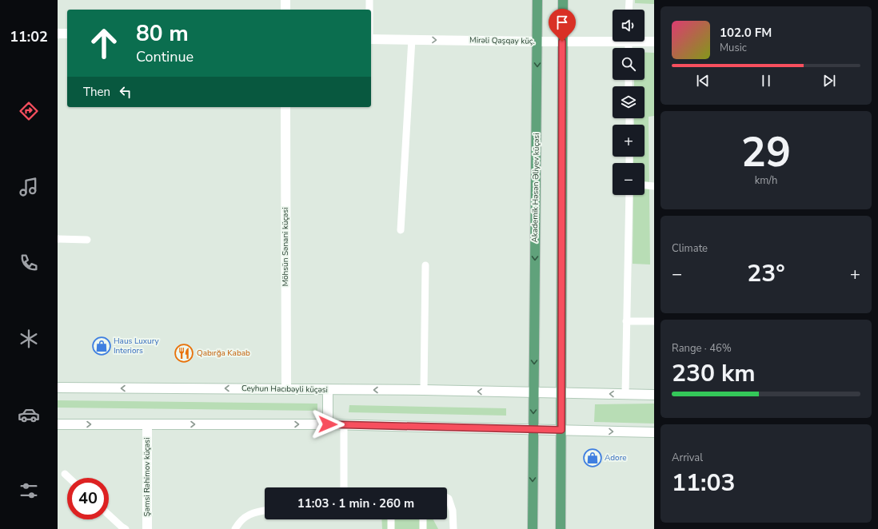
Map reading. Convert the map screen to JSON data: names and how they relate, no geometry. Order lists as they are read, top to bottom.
{
  "streets": {
    "main road": ["Akademik Həsən Əliyev küçəsi"],
    "street": [
      "Mirəli Qaşqay küç.",
      "Möhsün Sənani küçəsi",
      "Ceyhun Hacıbəyli küçəsi",
      "Şəmsi Rəhimov küçəsi"
    ]
  },
  "crossings": [
    ["Mirəli Qaşqay küç.", "Akademik Həsən Əliyev küçəsi"],
    ["Akademik Həsən Əliyev küçəsi", "Ceyhun Hacıbəyli küçəsi"],
    ["Möhsün Sənani küçəsi", "Ceyhun Hacıbəyli küçəsi"]
  ],
  "one_way": ["Mirəli Qaşqay küç."],
  "places": {
    "shop": ["Haus Luxury Interiors", "Adore"],
    "restaurant": ["Qabırğa Kabab"]
  },
  "page": {
    "tabs": "11:02",
    "map_buttons": ["+", "−"],
    "turn": ["80 m", "Continue"],
    "song": ["102.0 FM", "Music"],
    "then": "Then",
    "tile": [
      ["29", "km/h"],
      "Climate",
      ["Range · 46%", "230 km"],
      ["Arrival", "11:03"]
    ],
    "heat": ["−", "23°", "+"],
    "limit": "40",
    "trip": "11:03 · 1 min · 260 m"
  }
}
